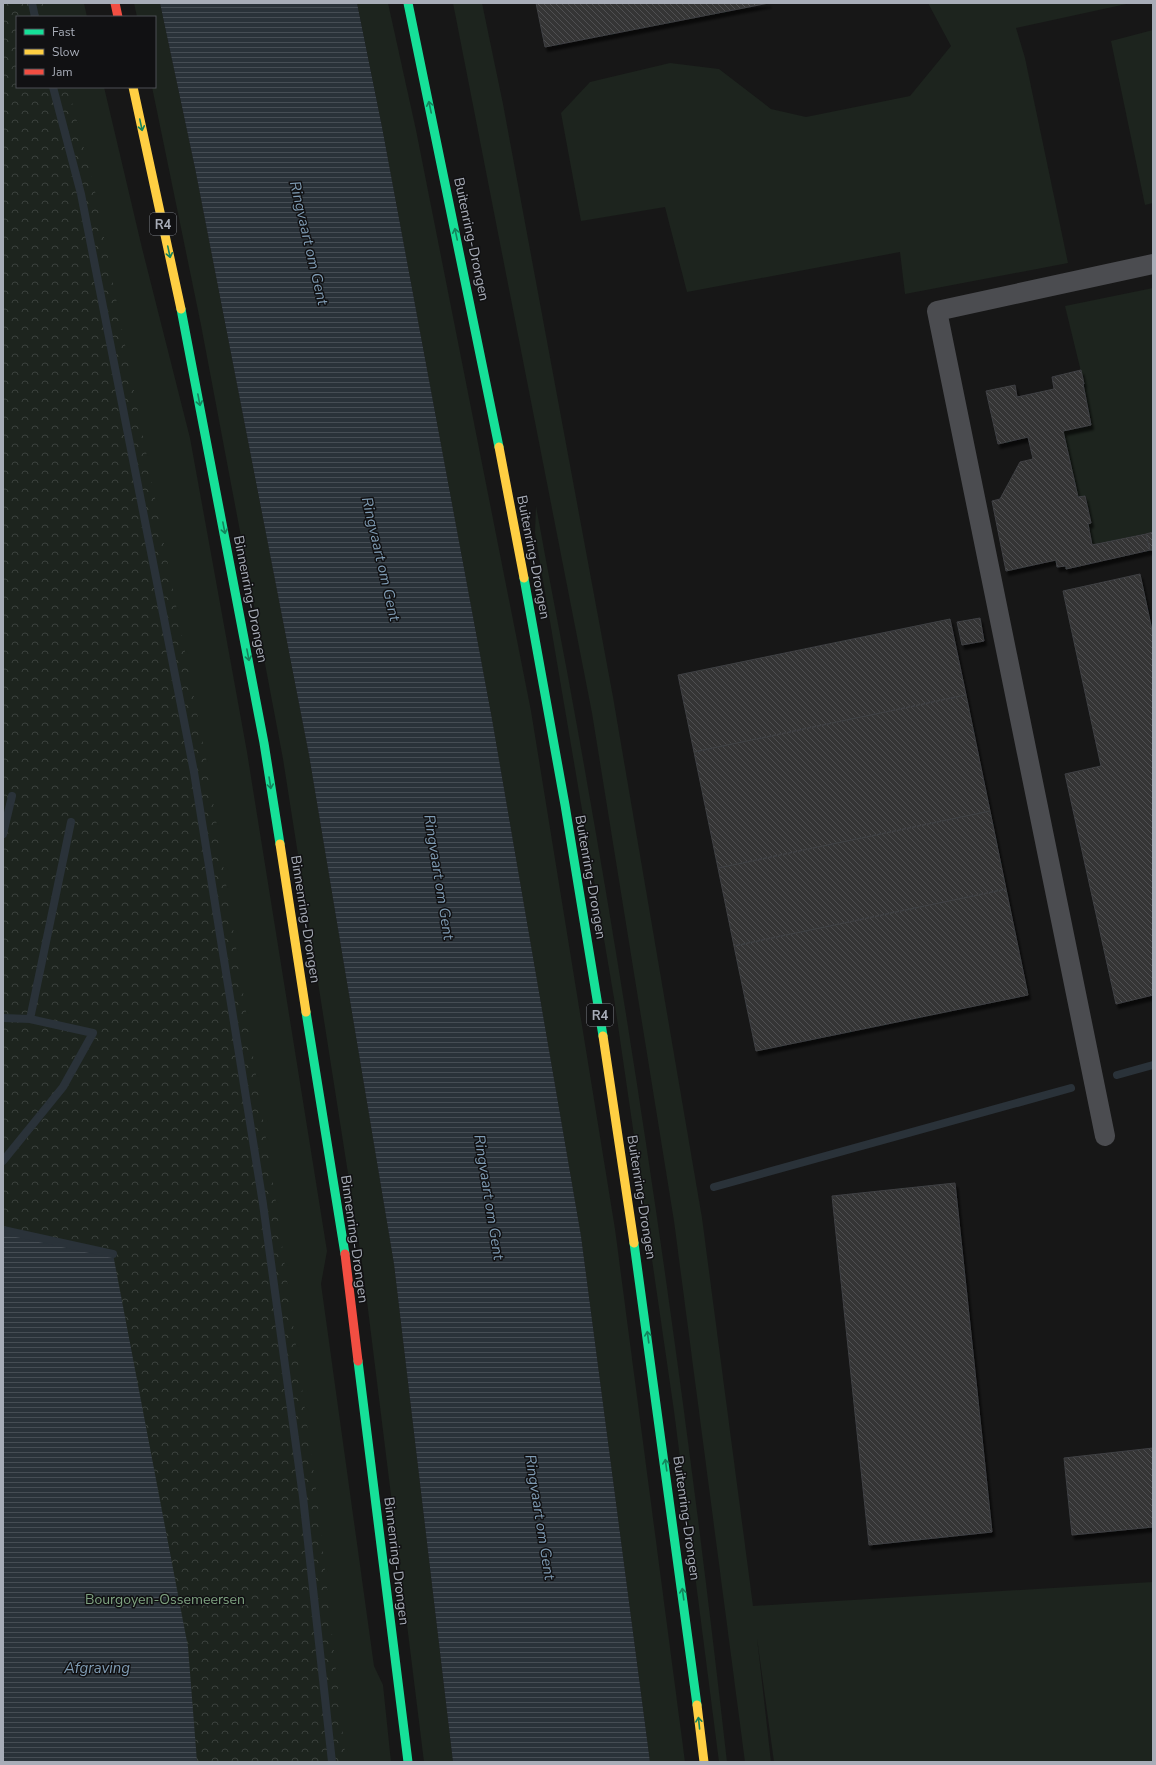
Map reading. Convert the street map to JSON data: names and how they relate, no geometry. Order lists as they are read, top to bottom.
{
  "streets": {
    "highway": ["R4", "Buitenring-Drongen", "Binnenring-Drongen"]
  },
  "one_way": ["Buitenring-Drongen", "Binnenring-Drongen"],
  "water": ["Ringvaart om Gent", "Afgraving"],
  "parks": ["Bourgoyen-Ossemeersen"],
  "legend": ["Fast", "Slow", "Jam"]
}
